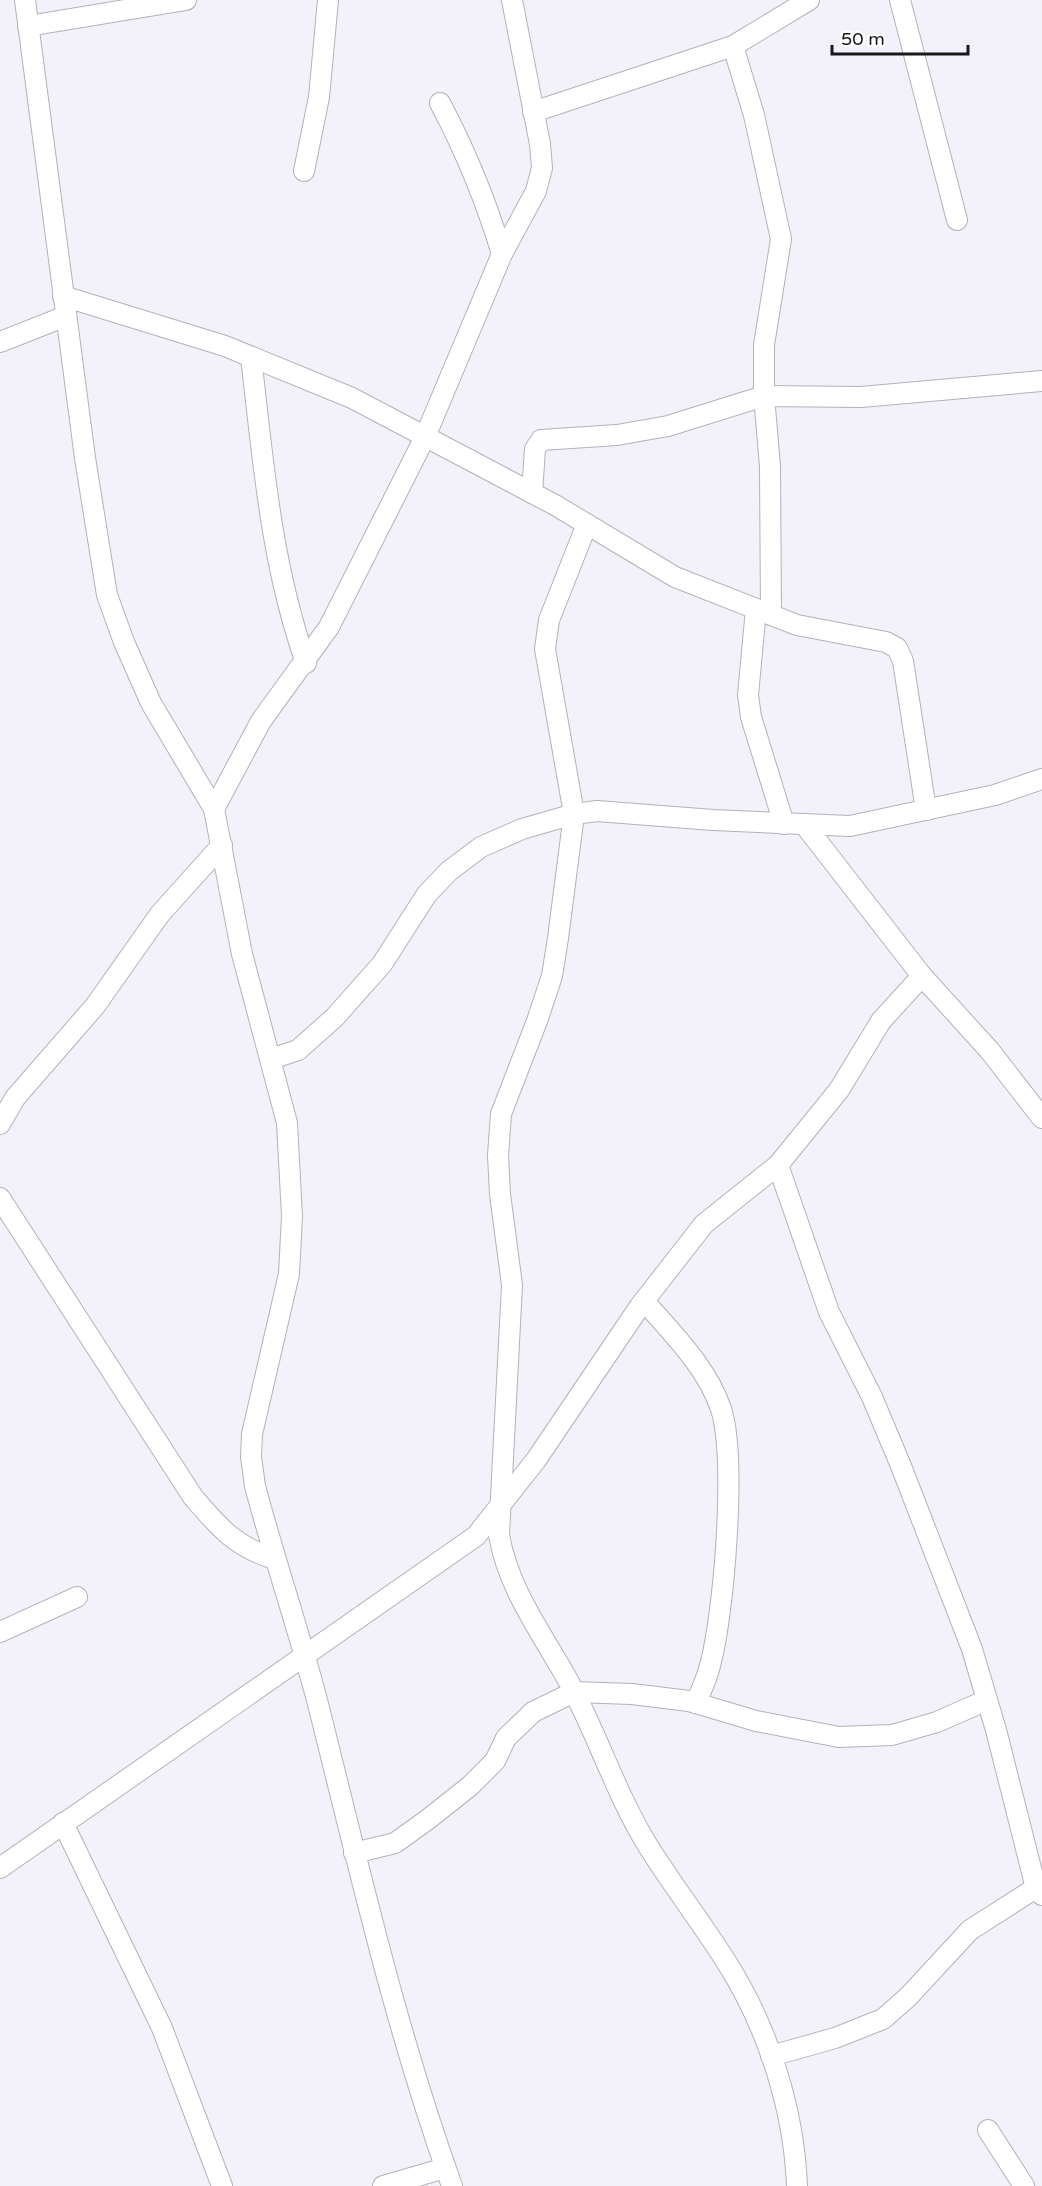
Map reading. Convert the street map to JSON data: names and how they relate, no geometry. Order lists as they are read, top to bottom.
{
  "scale_bar": "50 m"
}
